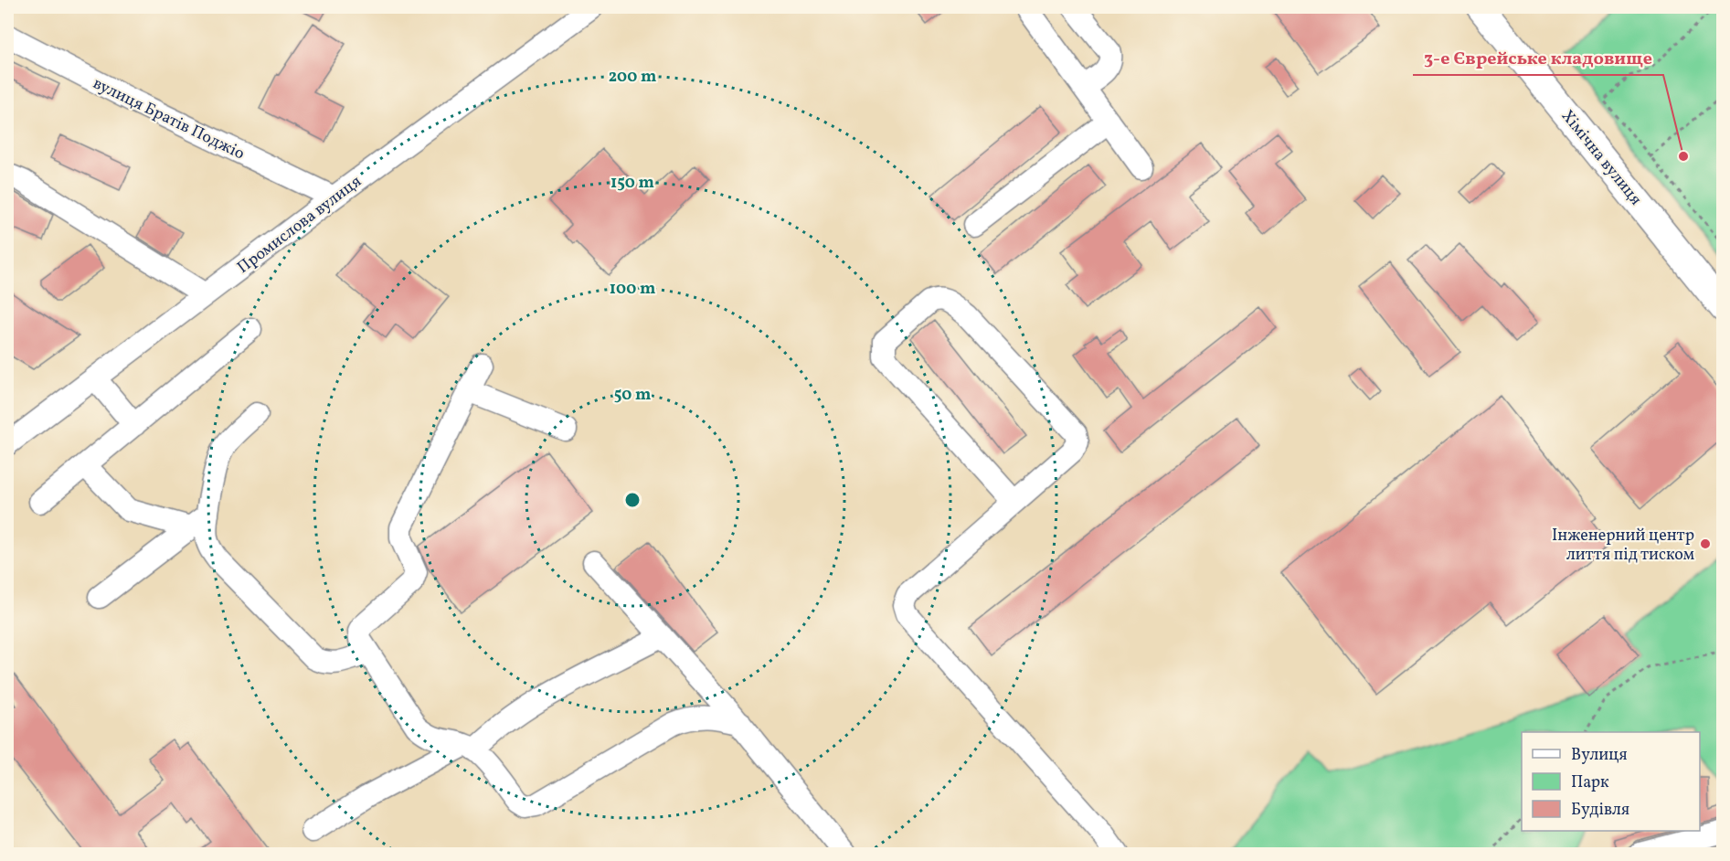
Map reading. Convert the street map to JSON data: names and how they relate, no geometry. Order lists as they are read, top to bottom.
{
  "streets": {
    "main road": ["Хімічна вулиця"],
    "street": ["вулиця Братів Поджіо", "Промислова вулиця"]
  },
  "crossings": [
    ["вулиця Братів Поджіо", "Промислова вулиця"]
  ],
  "places": ["3-е Єврейське кладовище", "Інженерний центр лиття під тиском"],
  "legend": ["Вулиця", "Парк", "Будівля"],
  "rings": [
    "200 m",
    "150 m",
    "100 m",
    "50 m"
  ]
}
